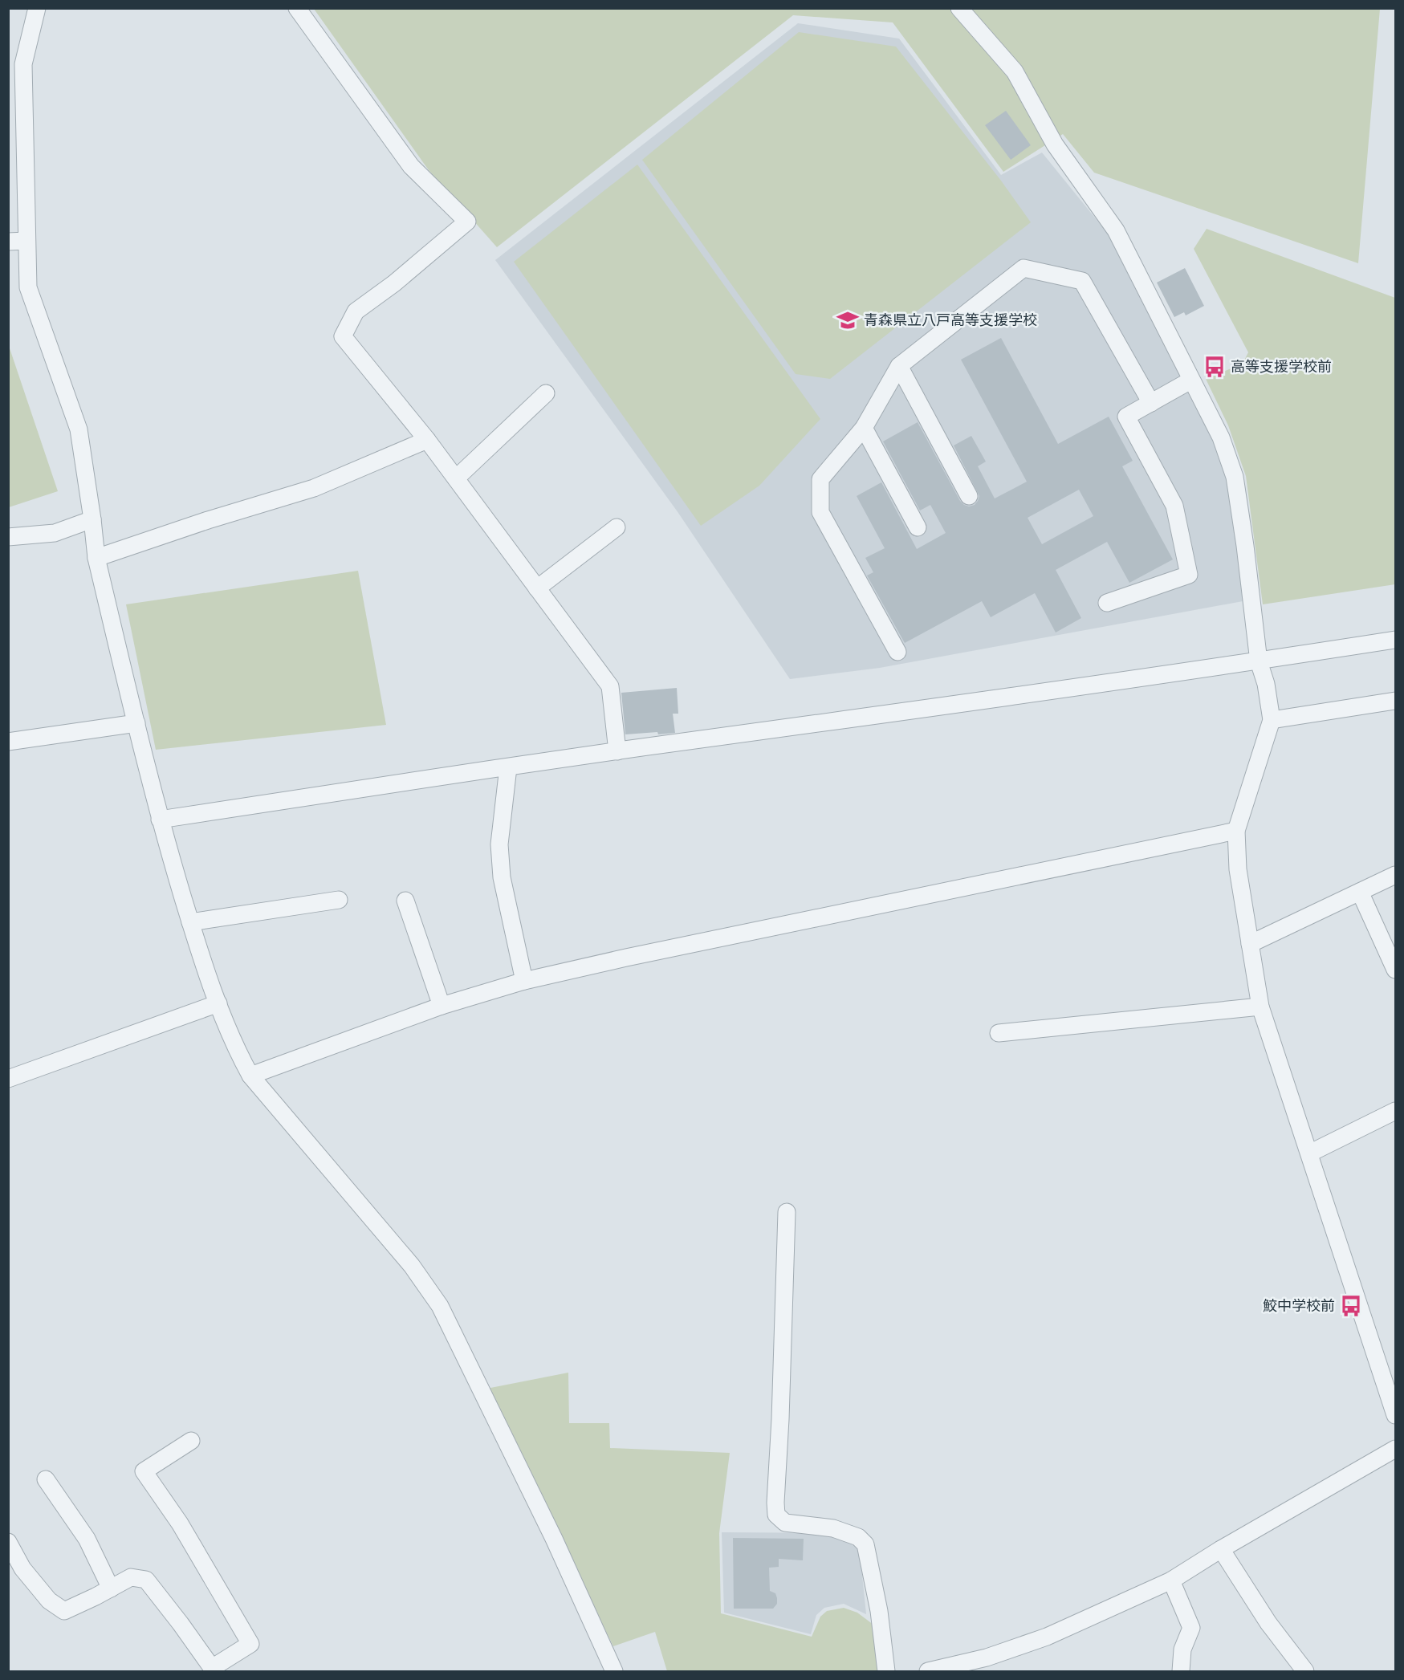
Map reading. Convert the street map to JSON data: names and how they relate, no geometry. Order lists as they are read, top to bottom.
{
  "places": {
    "school or university": ["青森県立八戸高等支援学校"],
    "bus stop": ["高等支援学校前", "鮫中学校前"]
  }
}
